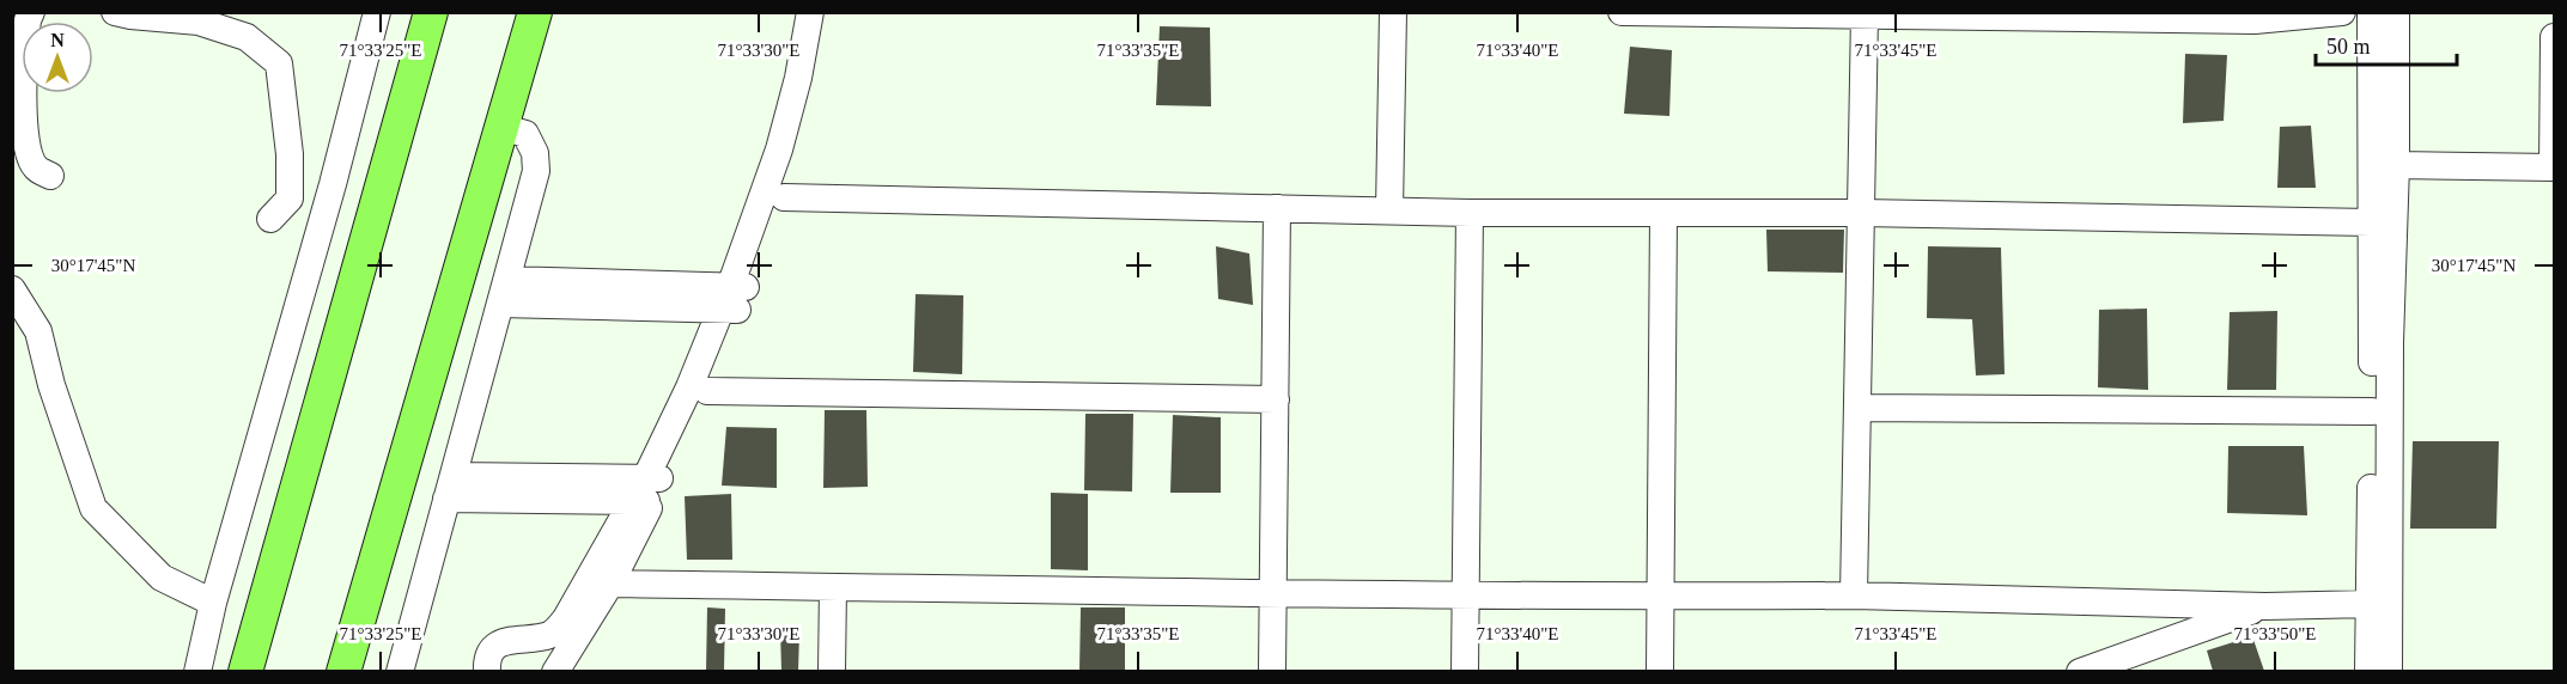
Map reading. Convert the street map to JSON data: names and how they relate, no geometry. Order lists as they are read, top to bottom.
{
  "scale_bar": "50 m",
  "north": "top",
  "coordinates": [
    "71°33'25\"E",
    "71°33'30\"E",
    "71°33'35\"E",
    "71°33'40\"E",
    "71°33'45\"E",
    "30°17'45\"N",
    "71°33'50\"E"
  ]
}
